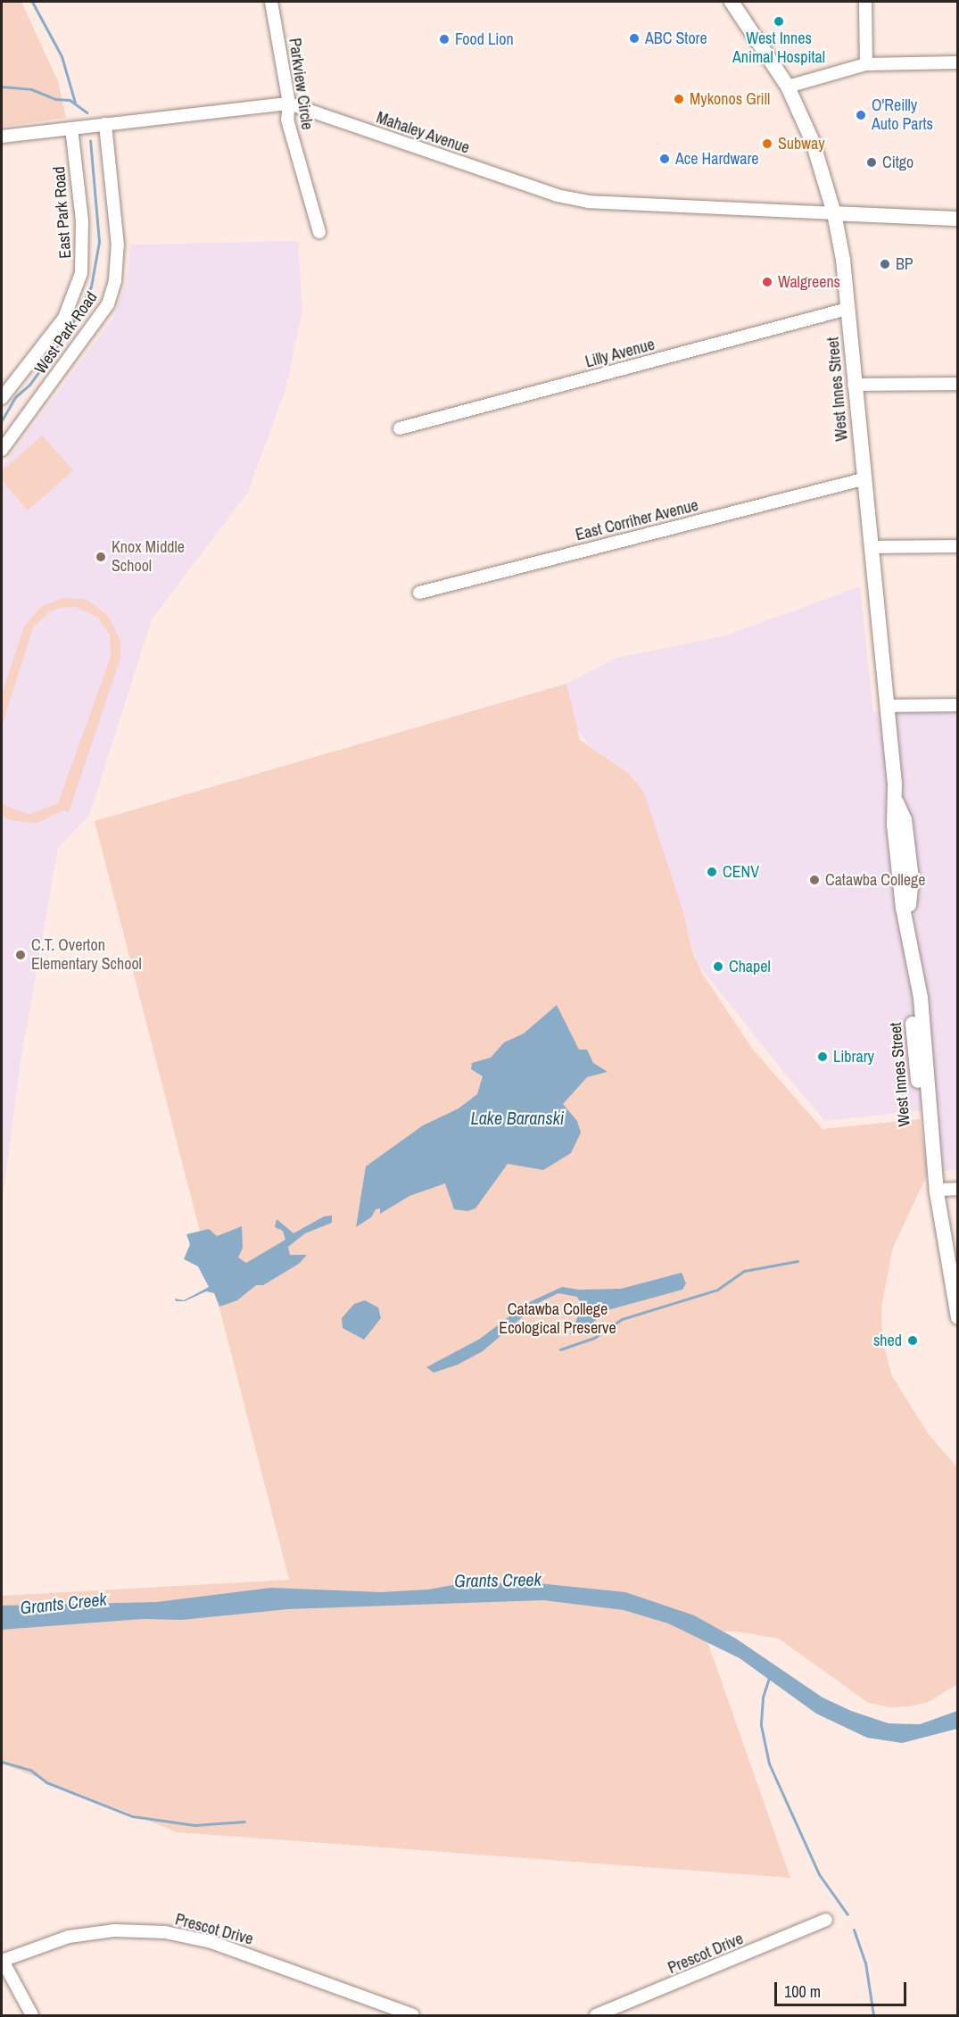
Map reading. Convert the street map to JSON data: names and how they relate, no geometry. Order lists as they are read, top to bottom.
{
  "streets": {
    "main road": ["West Innes Street"],
    "street": [
      "Parkview Circle",
      "Mahaley Avenue",
      "East Park Road",
      "West Park Road",
      "Lilly Avenue",
      "East Corriher Avenue",
      "Prescot Drive"
    ]
  },
  "crossings": [
    ["Parkview Circle", "Mahaley Avenue"],
    ["Mahaley Avenue", "East Park Road"],
    ["Mahaley Avenue", "West Park Road"],
    ["Mahaley Avenue", "West Innes Street"],
    ["Lilly Avenue", "West Innes Street"],
    ["West Innes Street", "East Corriher Avenue"]
  ],
  "water": ["Lake Baranski", "Grants Creek"],
  "parks": ["Catawba College Ecological Preserve"],
  "places": [
    "West Innes Animal Hospital",
    "ABC Store",
    "Food Lion",
    "Mykonos Grill",
    "O'Reilly Auto Parts",
    "Subway",
    "Ace Hardware",
    "Citgo",
    "BP",
    "Walgreens",
    "Knox Middle School",
    "CENV",
    "Catawba College",
    "C.T. Overton Elementary School",
    "Chapel",
    "Library",
    "shed"
  ],
  "scale_bar": "100 m"
}
